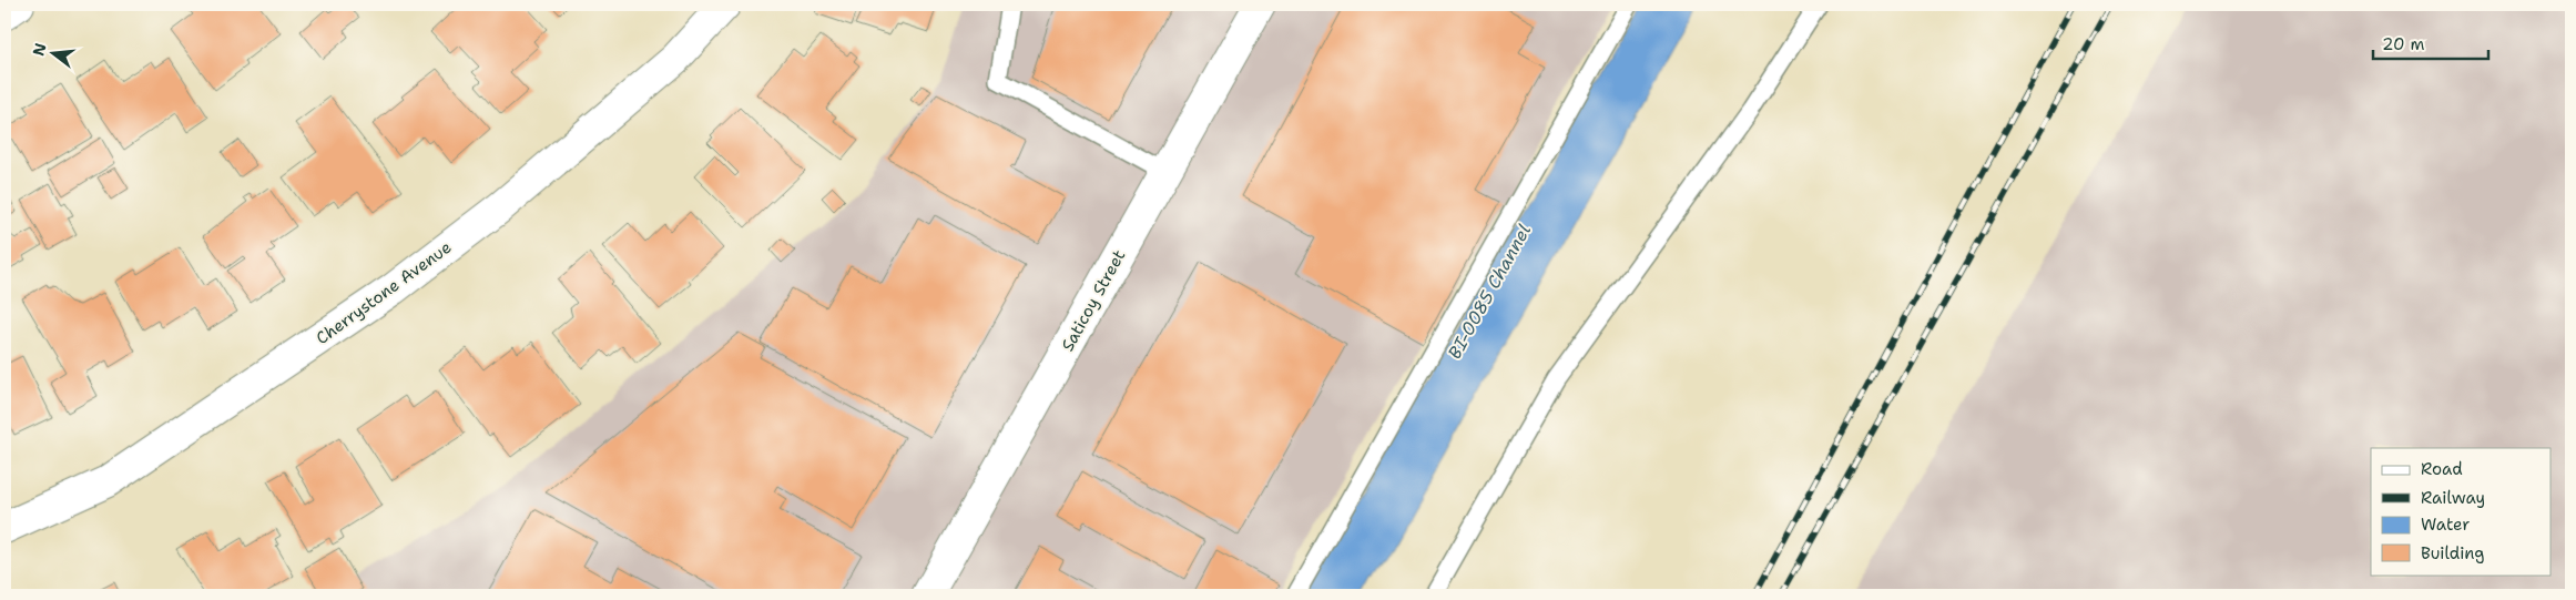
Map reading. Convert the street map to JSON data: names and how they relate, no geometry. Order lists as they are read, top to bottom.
{
  "streets": {
    "street": ["Cherrystone Avenue", "Saticoy Street"]
  },
  "water": ["BI-0085 Channel"],
  "legend": [
    "Road",
    "Railway",
    "Water",
    "Building"
  ],
  "scale_bar": "20 m",
  "north": "left"
}
